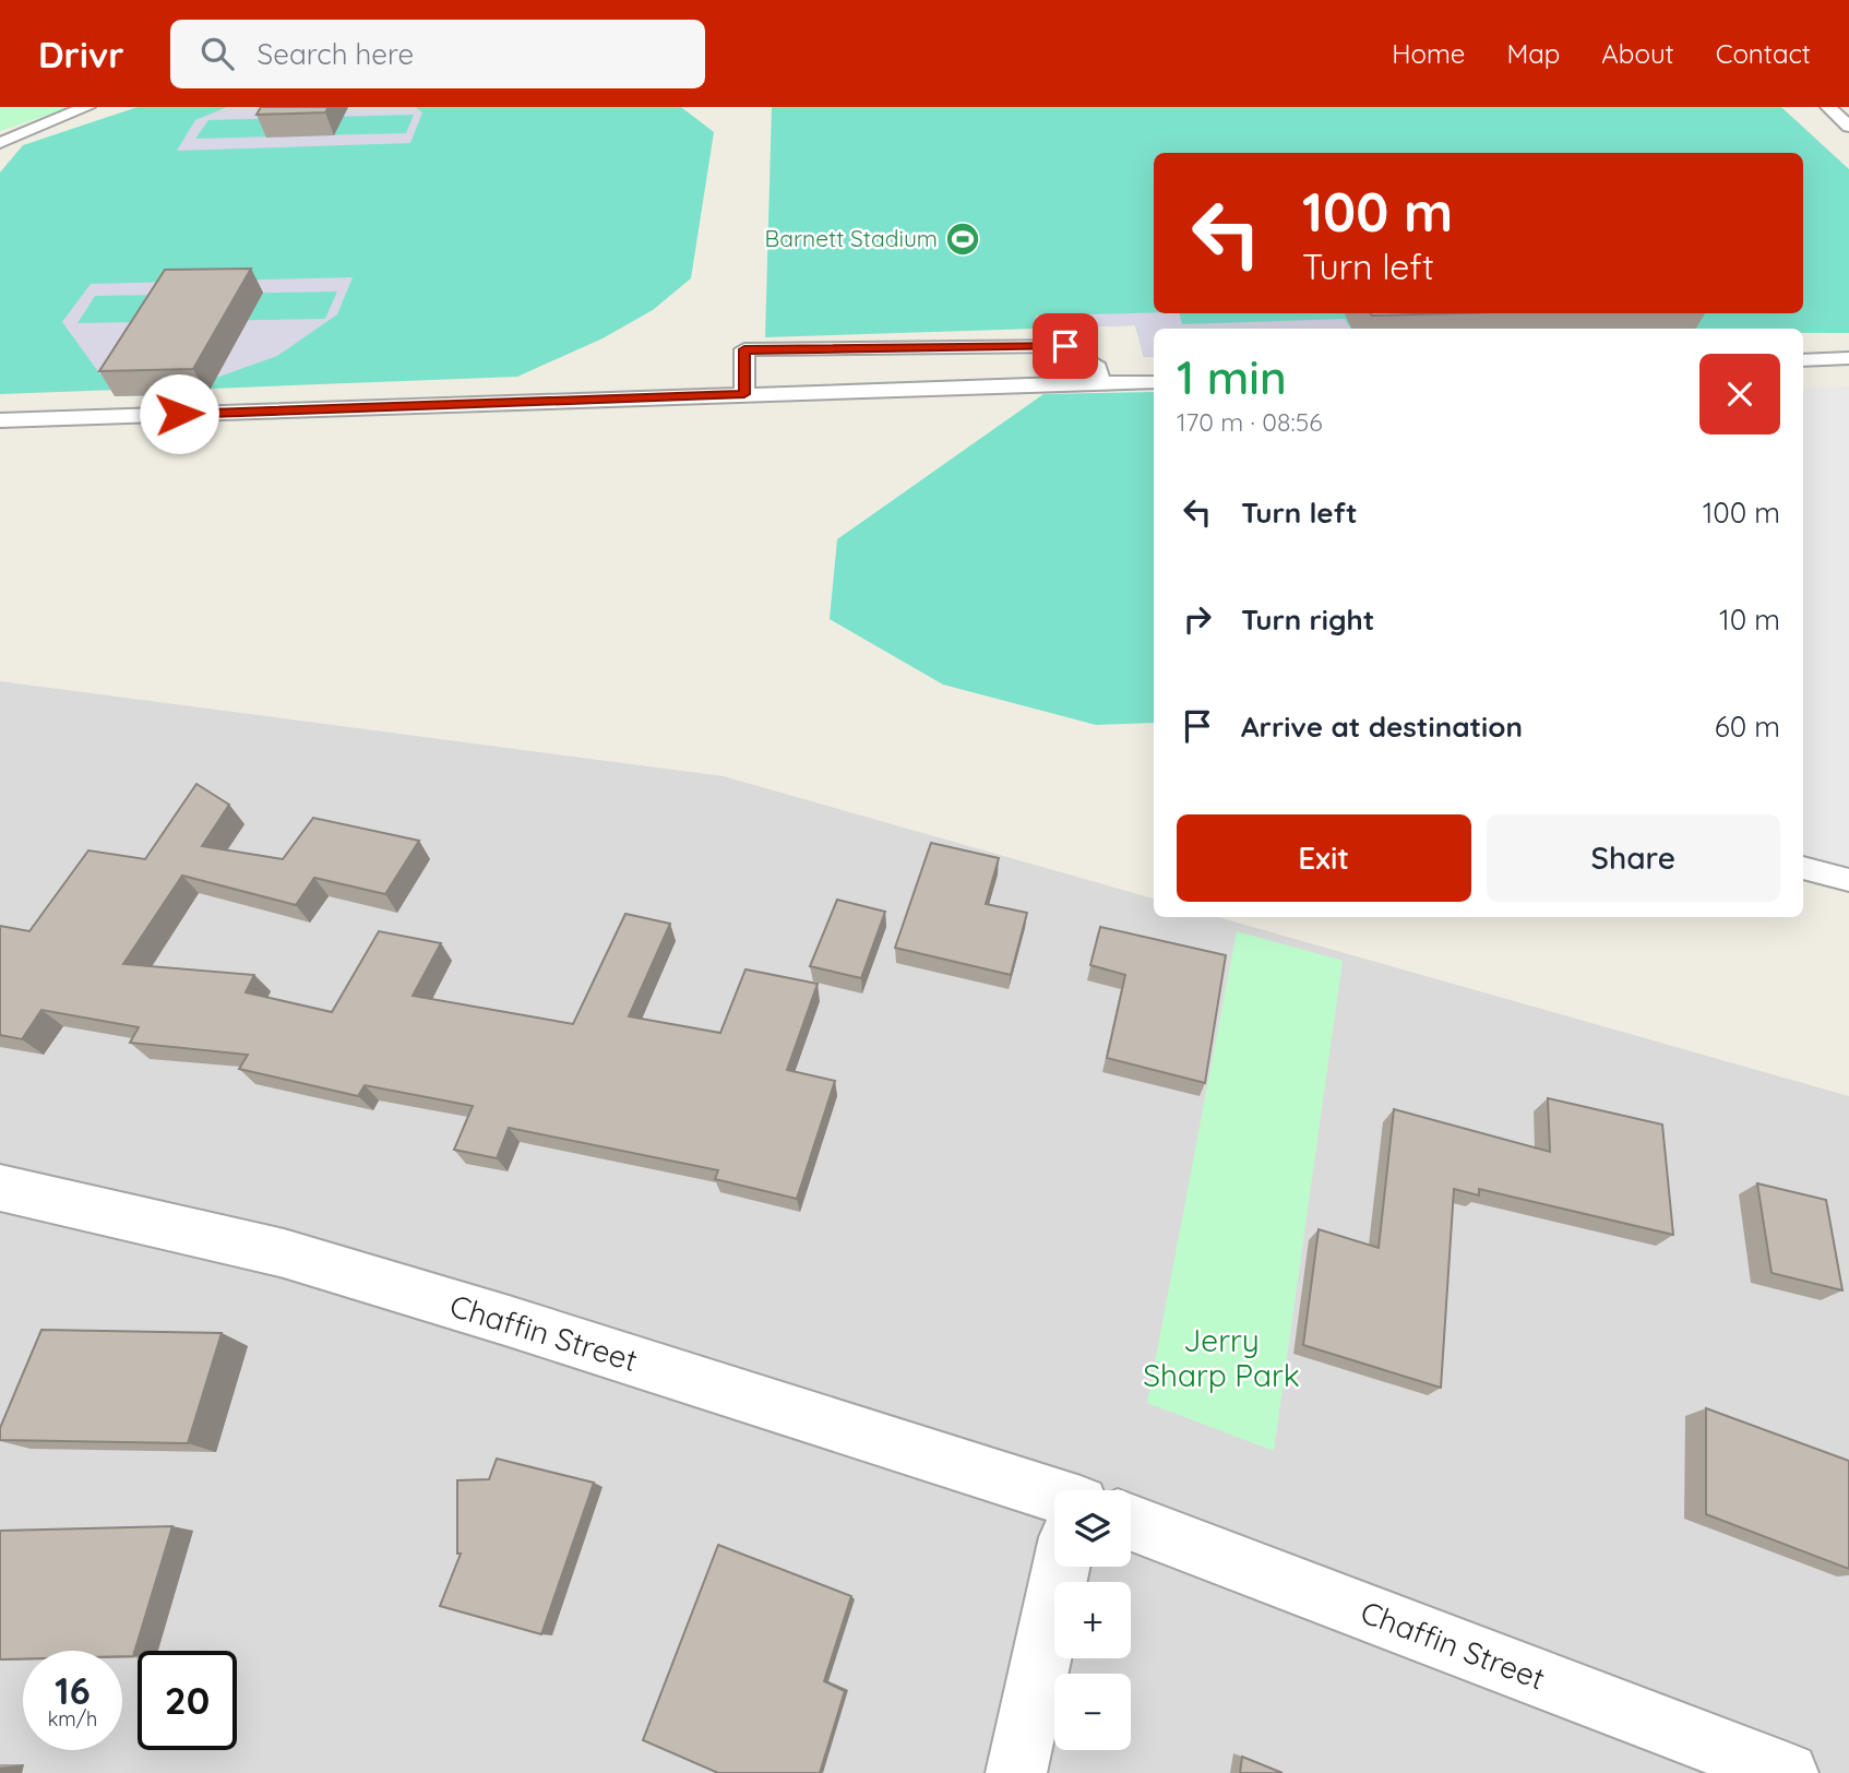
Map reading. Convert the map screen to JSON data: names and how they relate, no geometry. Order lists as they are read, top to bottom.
{
  "streets": {
    "street": ["Chaffin Street"]
  },
  "parks": ["Jerry Sharp Park"],
  "places": {
    "sports": ["Barnett Stadium"]
  },
  "page": {
    "header": "Drivr",
    "search": "Search here",
    "nav": [
      "Home",
      "Map",
      "About",
      "Contact"
    ],
    "turn": ["100 m", "Turn left"],
    "heading": ["1 min", "170 m · 08:56"],
    "list": [
      {
        "name": "Turn left",
        "value": "100 m"
      },
      {
        "name": "Turn right",
        "value": "10 m"
      },
      {
        "name": "Arrive at destination",
        "value": "60 m"
      }
    ],
    "buttons": ["Exit", "Share"],
    "map_buttons": ["+", "−"],
    "speed": "16 km/h",
    "limit": "20"
  }
}
